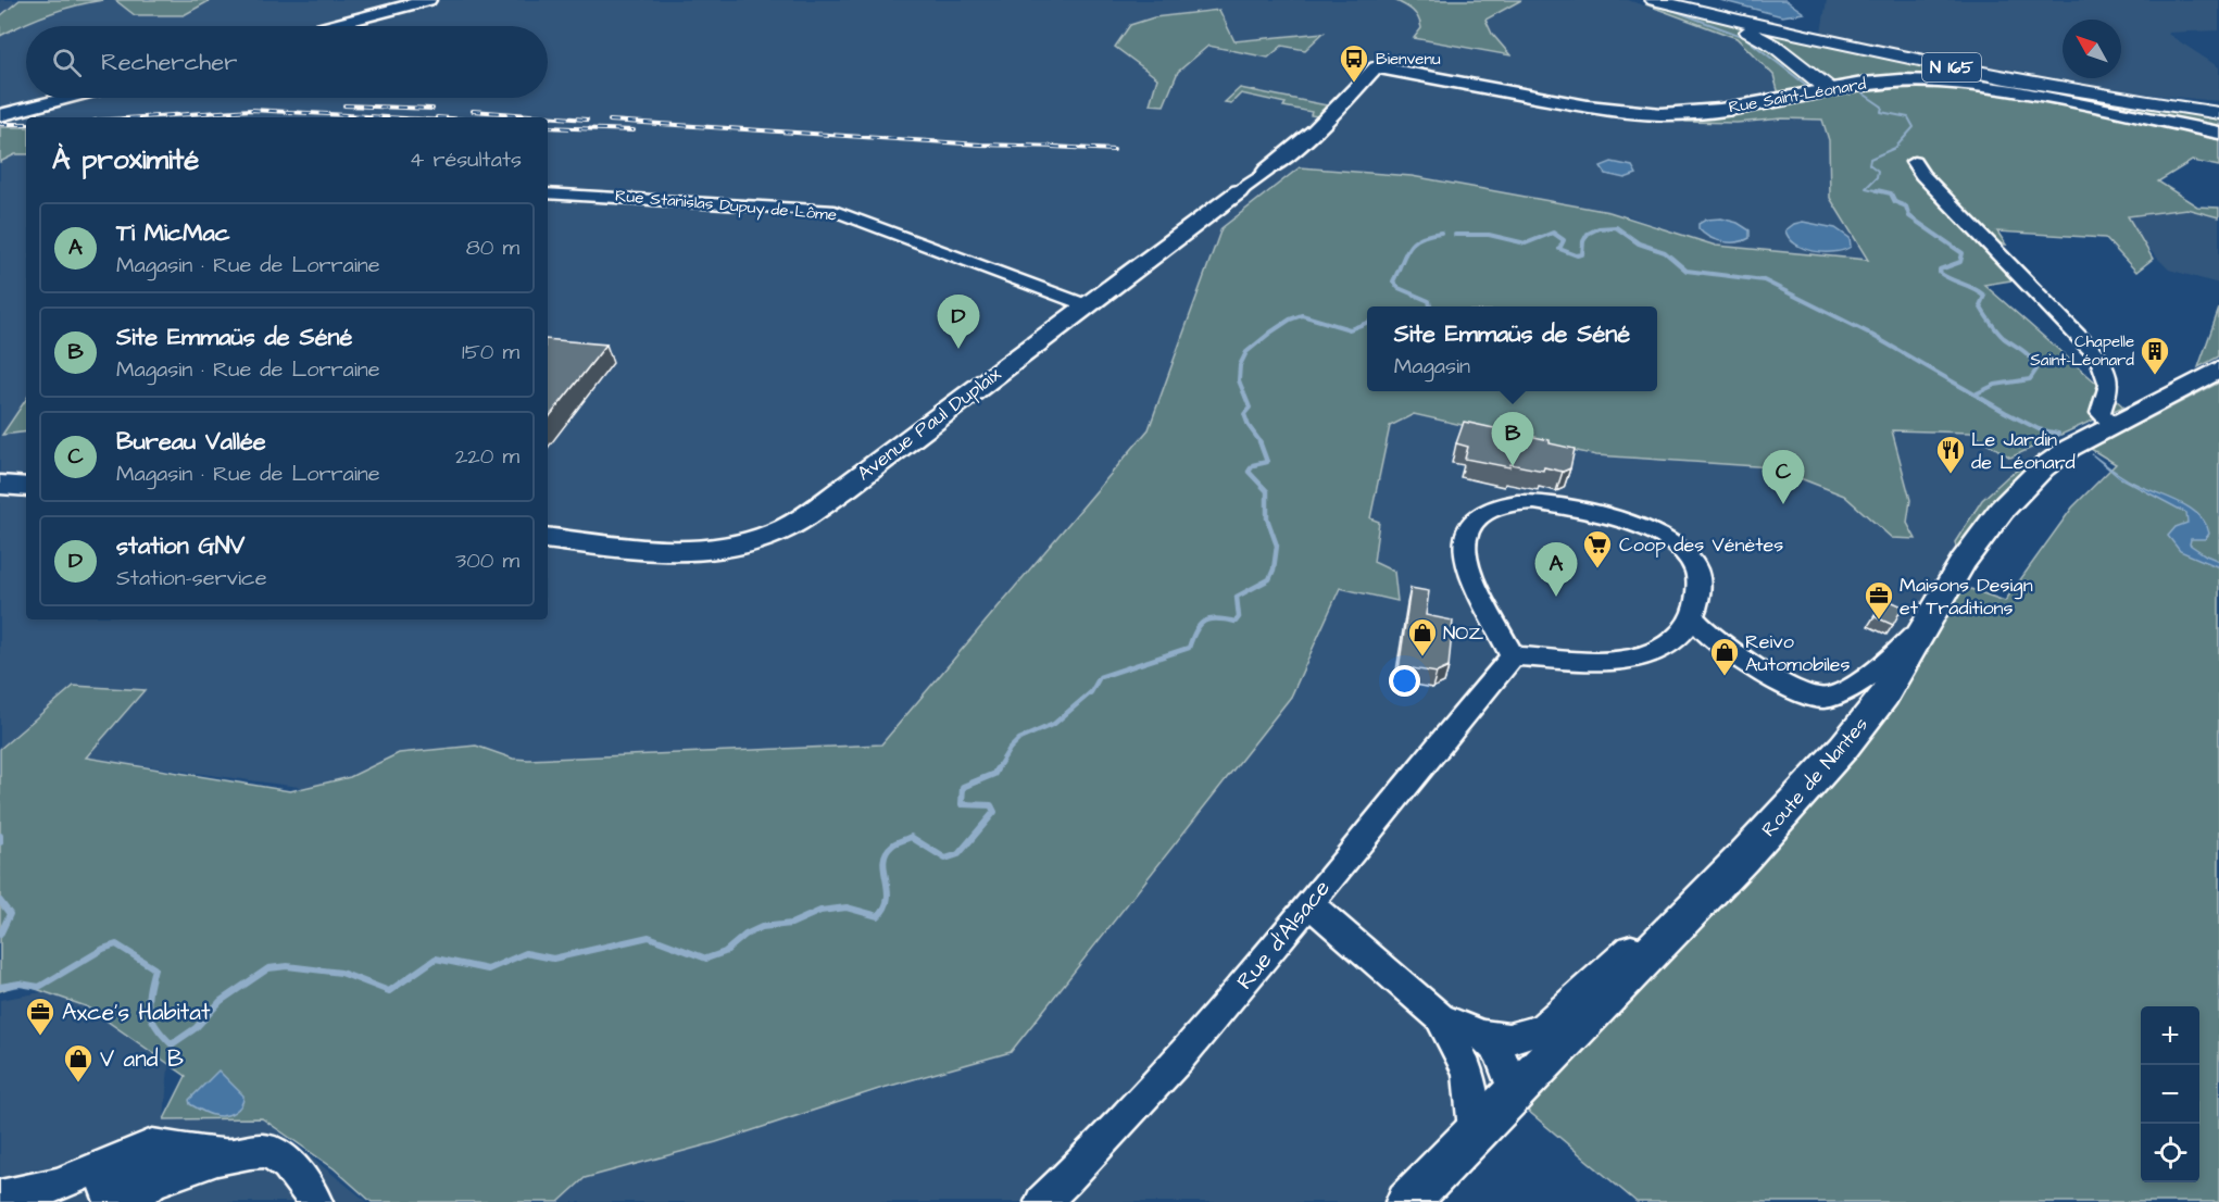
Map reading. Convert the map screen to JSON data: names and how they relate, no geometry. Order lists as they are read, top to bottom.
{
  "streets": {
    "highway": ["N 165"],
    "main road": ["Rue Saint-Léonard", "Avenue Paul Duplaix", "Route de Nantes"],
    "street": ["Rue Stanislas Dupuy de Lôme", "Rue d'Alsace"]
  },
  "crossings": [
    ["Rue Saint-Léonard", "Avenue Paul Duplaix"],
    ["Rue Stanislas Dupuy de Lôme", "Avenue Paul Duplaix"]
  ],
  "places": {
    "bus stop": ["Bienvenu"],
    "building": ["Chapelle Saint-Léonard"],
    "restaurant": ["Le Jardin de Léonard"],
    "supermarket": ["Coop des Vénètes"],
    "office": ["Maisons Design et Traditions", "Axce's Habitat"],
    "shop": ["NOZ", "Reivo Automobiles", "V and B"]
  },
  "north": "top left",
  "page": {
    "search": "Rechercher",
    "heading": ["À proximité", "4 résultats"],
    "list": [
      {
        "mark": "A",
        "name": "Ti MicMac",
        "note": "Magasin · Rue de Lorraine",
        "value": "80 m"
      },
      {
        "mark": "B",
        "name": "Site Emmaüs de Séné",
        "note": "Magasin · Rue de Lorraine",
        "value": "150 m"
      },
      {
        "mark": "C",
        "name": "Bureau Vallée",
        "note": "Magasin · Rue de Lorraine",
        "value": "220 m"
      },
      {
        "mark": "D",
        "name": "station GNV",
        "note": "Station-service",
        "value": "300 m"
      }
    ],
    "pins": [
      "D",
      "B",
      "C",
      "A"
    ],
    "popup": ["Site Emmaüs de Séné", "Magasin"],
    "map_buttons": ["+", "−"]
  }
}
